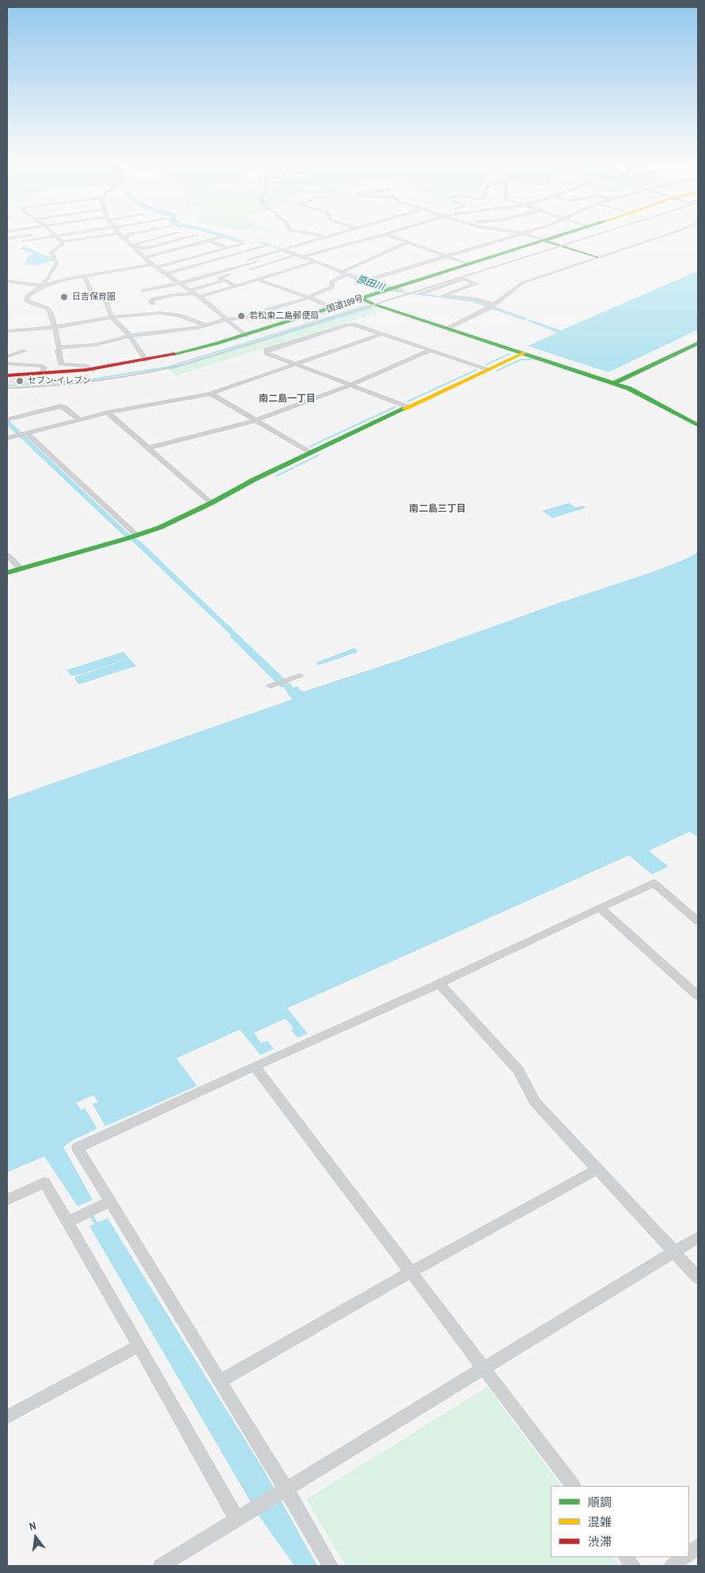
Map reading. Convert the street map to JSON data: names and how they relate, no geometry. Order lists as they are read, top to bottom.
{
  "streets": {
    "main road": ["国道199号"]
  },
  "districts": ["南二島一丁目", "南二島三丁目"],
  "water": ["原田川"],
  "places": ["日吉保育園", "若松東二島郵便局", "セブン-イレブン"],
  "legend": ["順調", "混雑", "渋滞"],
  "north": "top"
}
